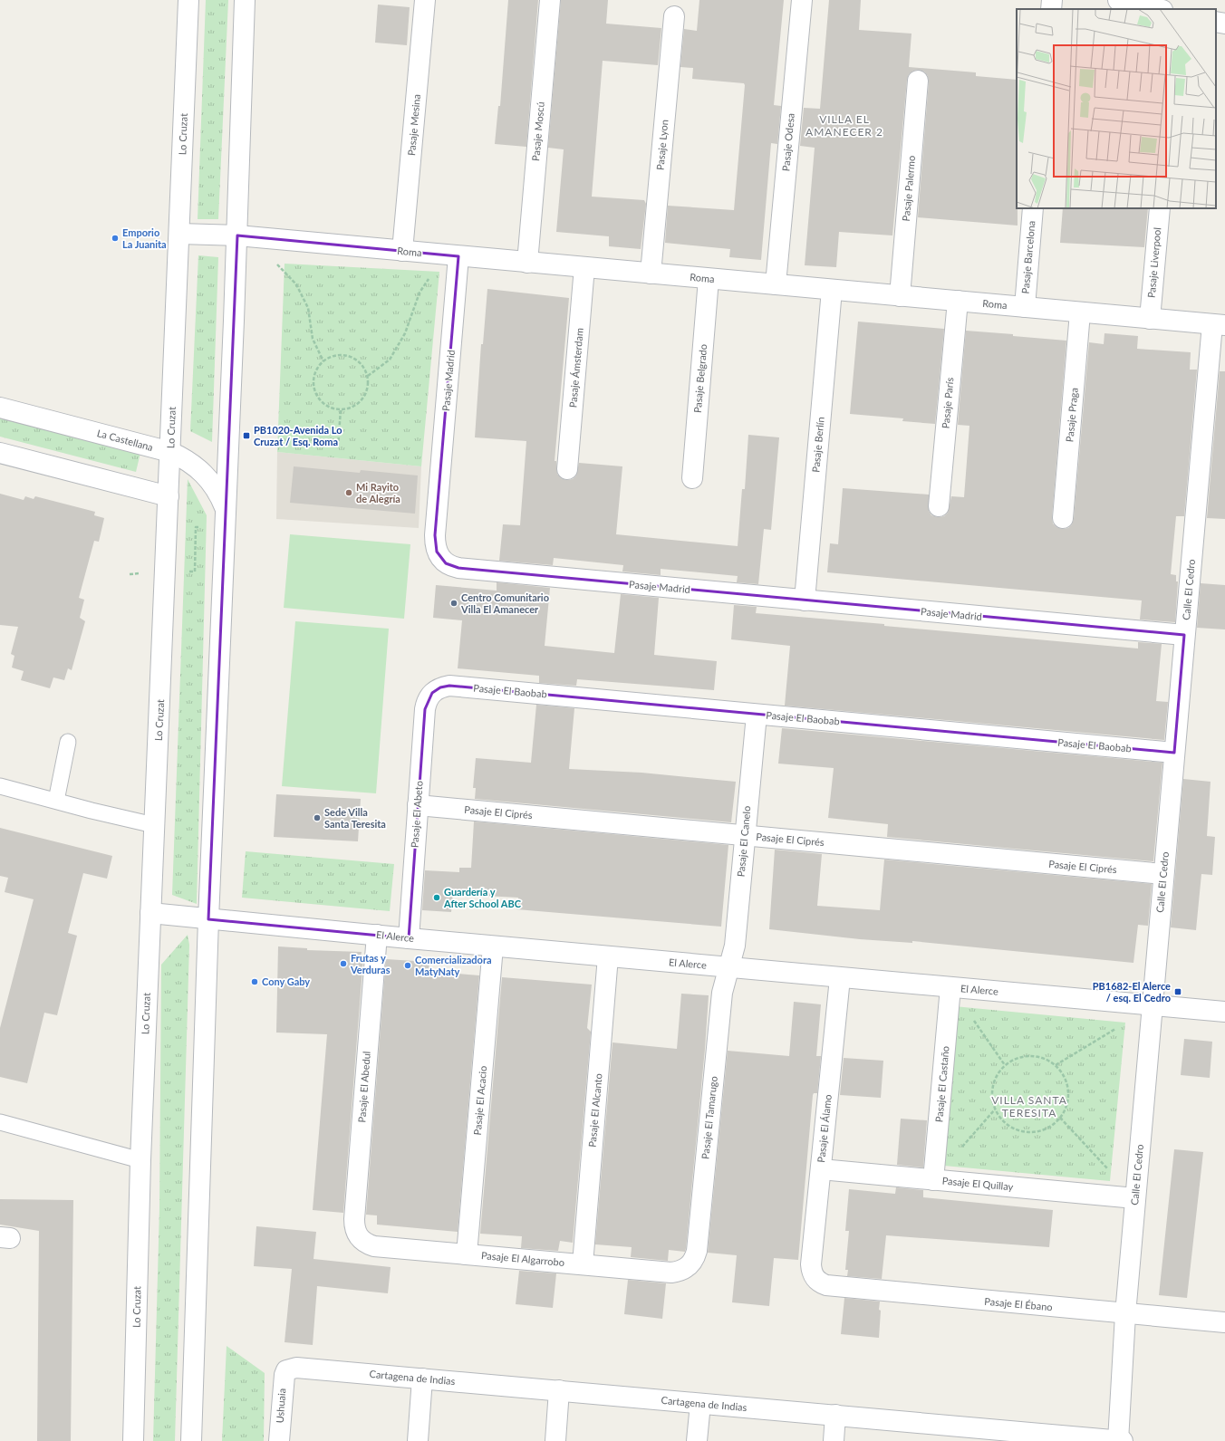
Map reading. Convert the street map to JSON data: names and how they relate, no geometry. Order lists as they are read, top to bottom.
{
  "streets": {
    "street": [
      "Pasaje Mesina",
      "Pasaje Moscú",
      "Lo Cruzat",
      "Pasaje Odesa",
      "Pasaje Lyon",
      "Pasaje Palermo",
      "Roma",
      "Pasaje Barcelona",
      "Pasaje Liverpool",
      "Pasaje Ámsterdam",
      "Pasaje Belgrado",
      "Pasaje Madrid",
      "Pasaje París",
      "Pasaje Praga",
      "La Castellana",
      "Pasaje Berlín",
      "Calle El Cedro",
      "Pasaje El Baobab",
      "Pasaje El Ciprés",
      "Pasaje El Abeto",
      "Pasaje El Canelo",
      "El Alerce",
      "Pasaje El Castaño",
      "Pasaje El Abedul",
      "Pasaje El Acacio",
      "Pasaje El Alcanto",
      "Pasaje El Tamarugo",
      "Pasaje El Álamo",
      "Pasaje El Quillay",
      "Pasaje El Algarrobo",
      "Pasaje El Ébano",
      "Cartagena de Indias",
      "Ushuaia"
    ]
  },
  "crossings": [
    ["Pasaje Mesina", "Roma"],
    ["Pasaje Moscú", "Roma"],
    ["Lo Cruzat", "Roma"],
    ["Lo Cruzat", "La Castellana"],
    ["Lo Cruzat", "El Alerce"],
    ["Pasaje Odesa", "Roma"],
    ["Pasaje Lyon", "Roma"],
    ["Pasaje Palermo", "Roma"],
    ["Roma", "Pasaje Barcelona"],
    ["Roma", "Pasaje Liverpool"],
    ["Roma", "Pasaje Ámsterdam"],
    ["Roma", "Pasaje Belgrado"],
    ["Roma", "Pasaje Madrid"],
    ["Roma", "Pasaje París"],
    ["Roma", "Pasaje Praga"],
    ["Roma", "Pasaje Berlín"],
    ["Roma", "Calle El Cedro"],
    ["Pasaje Madrid", "Pasaje Berlín"],
    ["Pasaje Madrid", "Calle El Cedro"],
    ["Calle El Cedro", "Pasaje El Baobab"],
    ["Calle El Cedro", "Pasaje El Ciprés"],
    ["Calle El Cedro", "El Alerce"],
    ["Calle El Cedro", "Pasaje El Quillay"],
    ["Calle El Cedro", "Pasaje El Ébano"],
    ["Calle El Cedro", "Cartagena de Indias"],
    ["Pasaje El Baobab", "Pasaje El Abeto"],
    ["Pasaje El Baobab", "Pasaje El Canelo"],
    ["Pasaje El Ciprés", "Pasaje El Abeto"],
    ["Pasaje El Ciprés", "Pasaje El Canelo"],
    ["Pasaje El Abeto", "El Alerce"],
    ["Pasaje El Canelo", "El Alerce"],
    ["Pasaje El Canelo", "Pasaje El Tamarugo"],
    ["El Alerce", "Pasaje El Castaño"],
    ["El Alerce", "Pasaje El Abedul"],
    ["El Alerce", "Pasaje El Acacio"],
    ["El Alerce", "Pasaje El Alcanto"],
    ["El Alerce", "Pasaje El Tamarugo"],
    ["El Alerce", "Pasaje El Álamo"],
    ["Pasaje El Castaño", "Pasaje El Quillay"],
    ["Pasaje El Abedul", "Pasaje El Algarrobo"],
    ["Pasaje El Acacio", "Pasaje El Algarrobo"],
    ["Pasaje El Alcanto", "Pasaje El Algarrobo"],
    ["Pasaje El Tamarugo", "Pasaje El Algarrobo"],
    ["Pasaje El Álamo", "Pasaje El Quillay"],
    ["Pasaje El Álamo", "Pasaje El Ébano"],
    ["Cartagena de Indias", "Ushuaia"]
  ],
  "districts": ["VILLA EL AMANECER 2", "VILLA SANTA TERESITA"],
  "places": {
    "other": [
      "Emporio La Juanita",
      "Mi Rayito de Alegría",
      "Centro Comunitario Villa El Amanecer",
      "Sede Villa Santa Teresita",
      "Guardería y After School ABC",
      "Frutas y Verduras",
      "Comercializadora MatyNaty",
      "Cony Gaby"
    ],
    "transit": ["PB1020-Avenida Lo Cruzat / Esq. Roma", "PB1682-El Alerce / esq. El Cedro"]
  }
}
